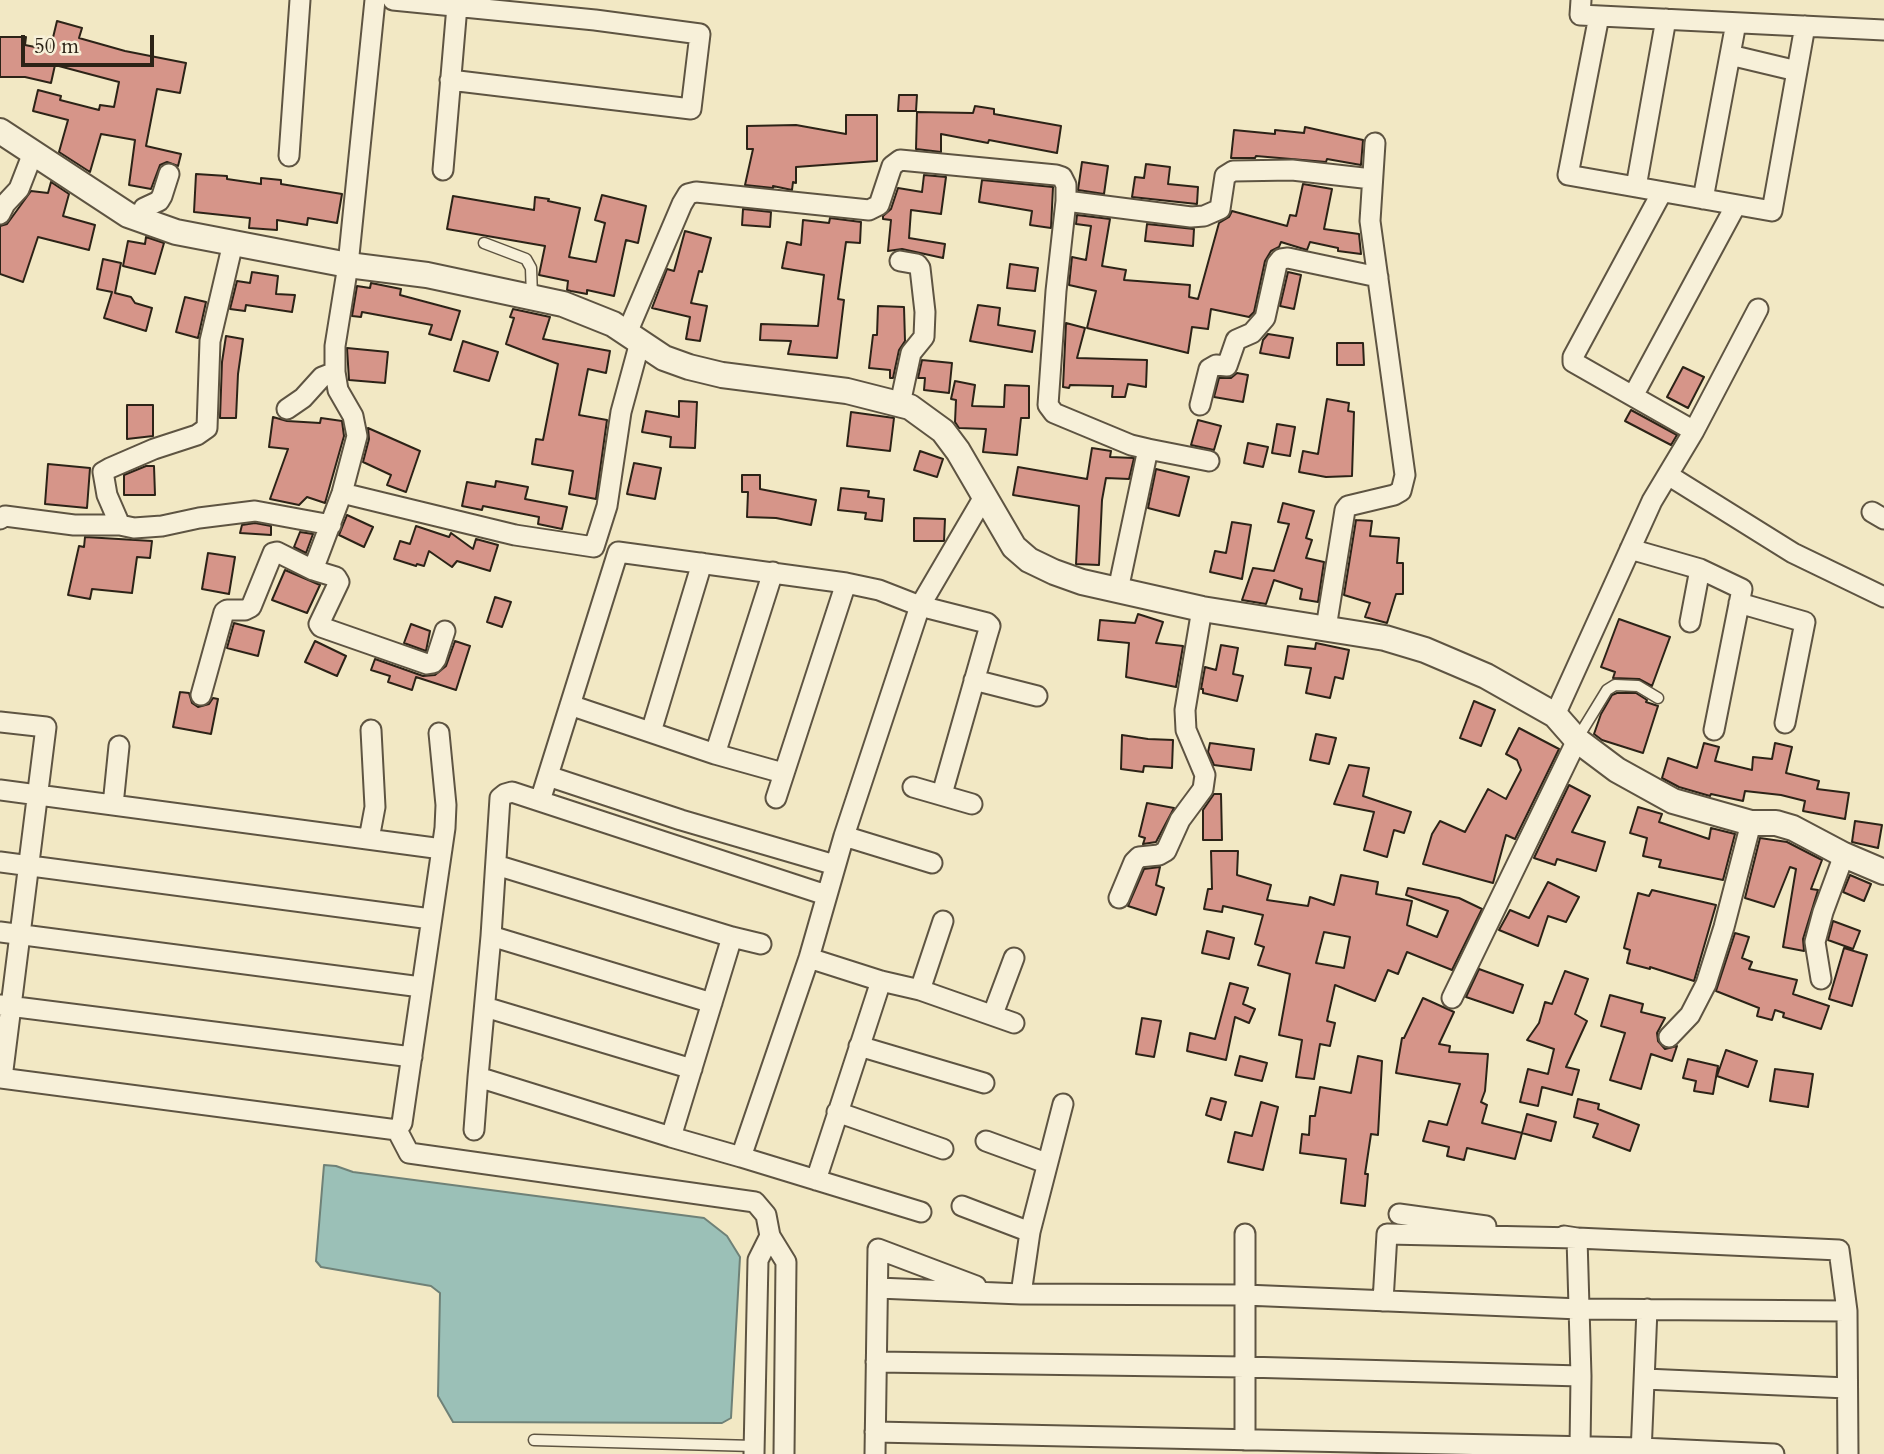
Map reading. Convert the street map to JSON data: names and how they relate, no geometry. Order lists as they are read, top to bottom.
{
  "scale_bar": "50 m"
}
